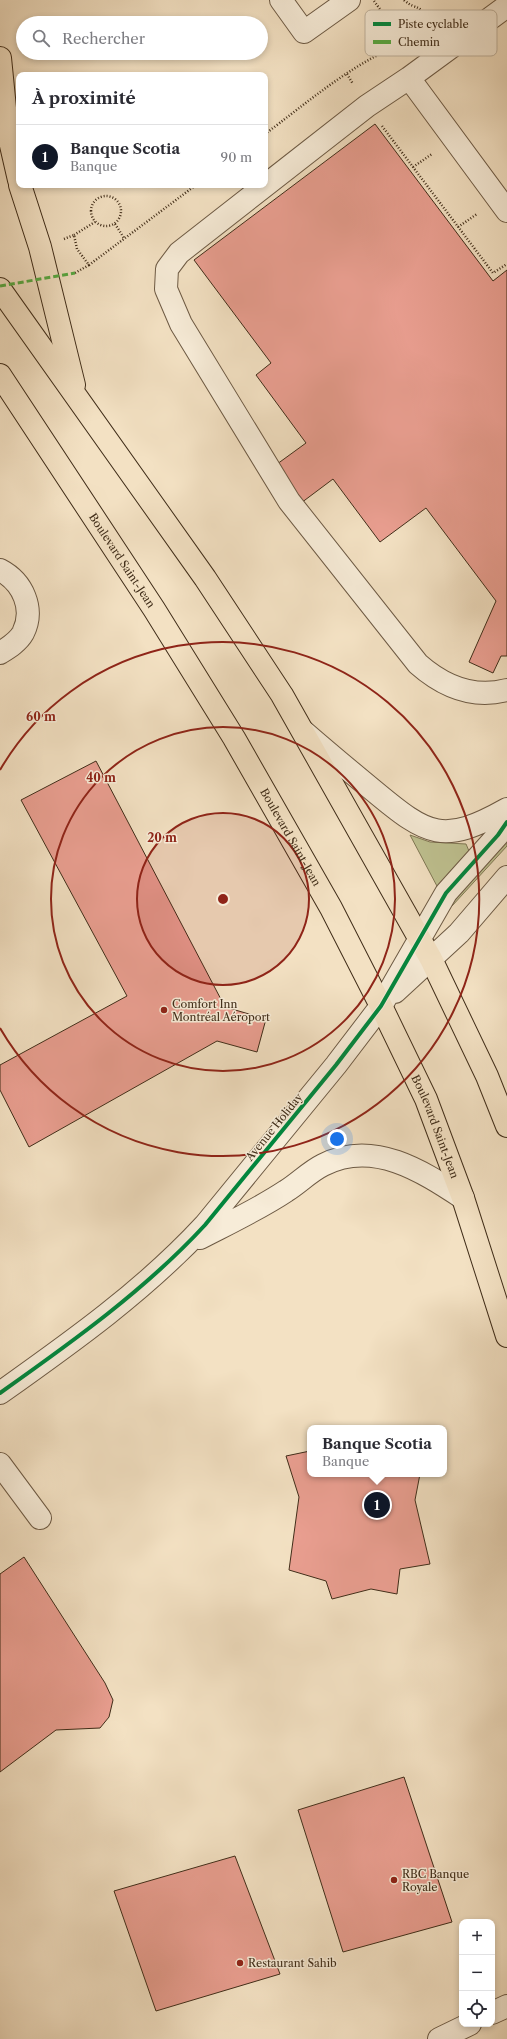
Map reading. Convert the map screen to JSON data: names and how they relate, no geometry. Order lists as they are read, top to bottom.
{
  "streets": {
    "main road": ["Boulevard Saint-Jean"],
    "street": ["Avenue Holiday"]
  },
  "crossings": [
    ["Boulevard Saint-Jean", "Avenue Holiday"]
  ],
  "places": ["Comfort Inn Montréal Aéroport", "RBC Banque Royale", "Restaurant Sahib"],
  "legend": ["Piste cyclable", "Chemin"],
  "page": {
    "search": "Rechercher",
    "heading": "À proximité",
    "list": [
      {
        "mark": "1",
        "name": "Banque Scotia",
        "note": "Banque",
        "value": "90 m"
      }
    ],
    "popup": ["Banque Scotia", "Banque"],
    "pins": "1",
    "map_buttons": ["+", "−"]
  },
  "rings": ["60 m", "40 m", "20 m"]
}
